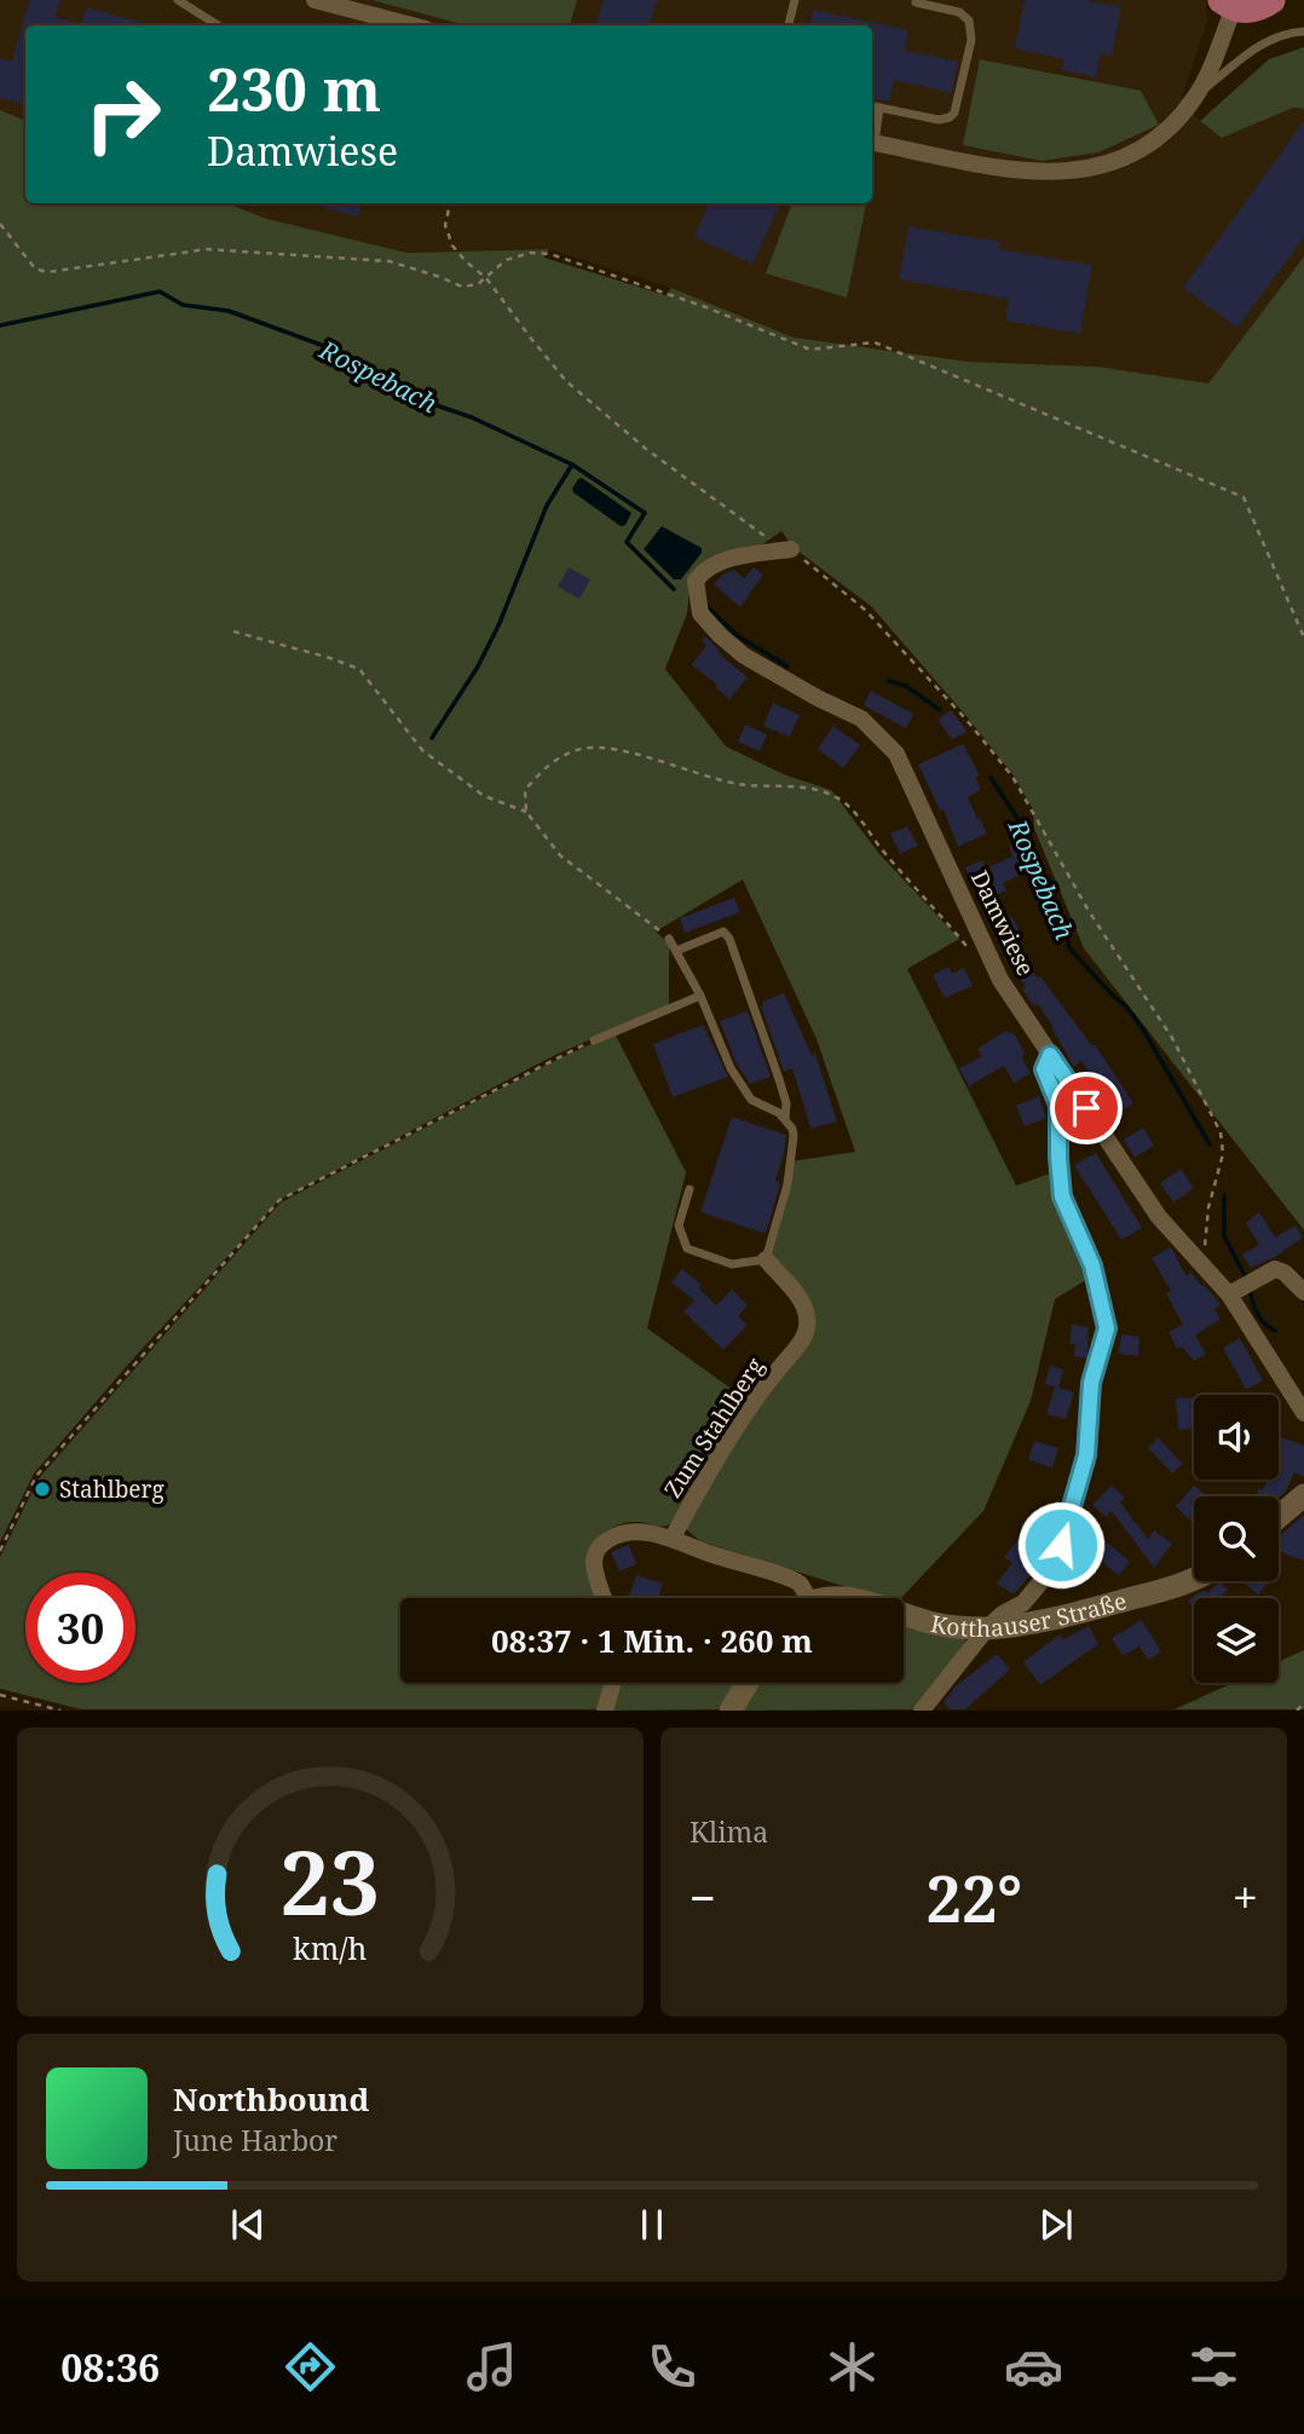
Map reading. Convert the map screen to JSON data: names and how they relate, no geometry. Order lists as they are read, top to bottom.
{
  "streets": {
    "street": ["Damwiese", "Zum Stahlberg", "Kotthauser Straße"]
  },
  "water": ["Rospebach"],
  "places": ["Stahlberg"],
  "page": {
    "turn": ["230 m", "Damwiese"],
    "limit": "30",
    "trip": "08:37 · 1 Min. · 260 m",
    "tile": "Klima",
    "heat": ["−", "22°", "+"],
    "song": ["Northbound", "June Harbor"],
    "tabs": "08:36",
    "gauge": ["23", "km/h"]
  }
}
